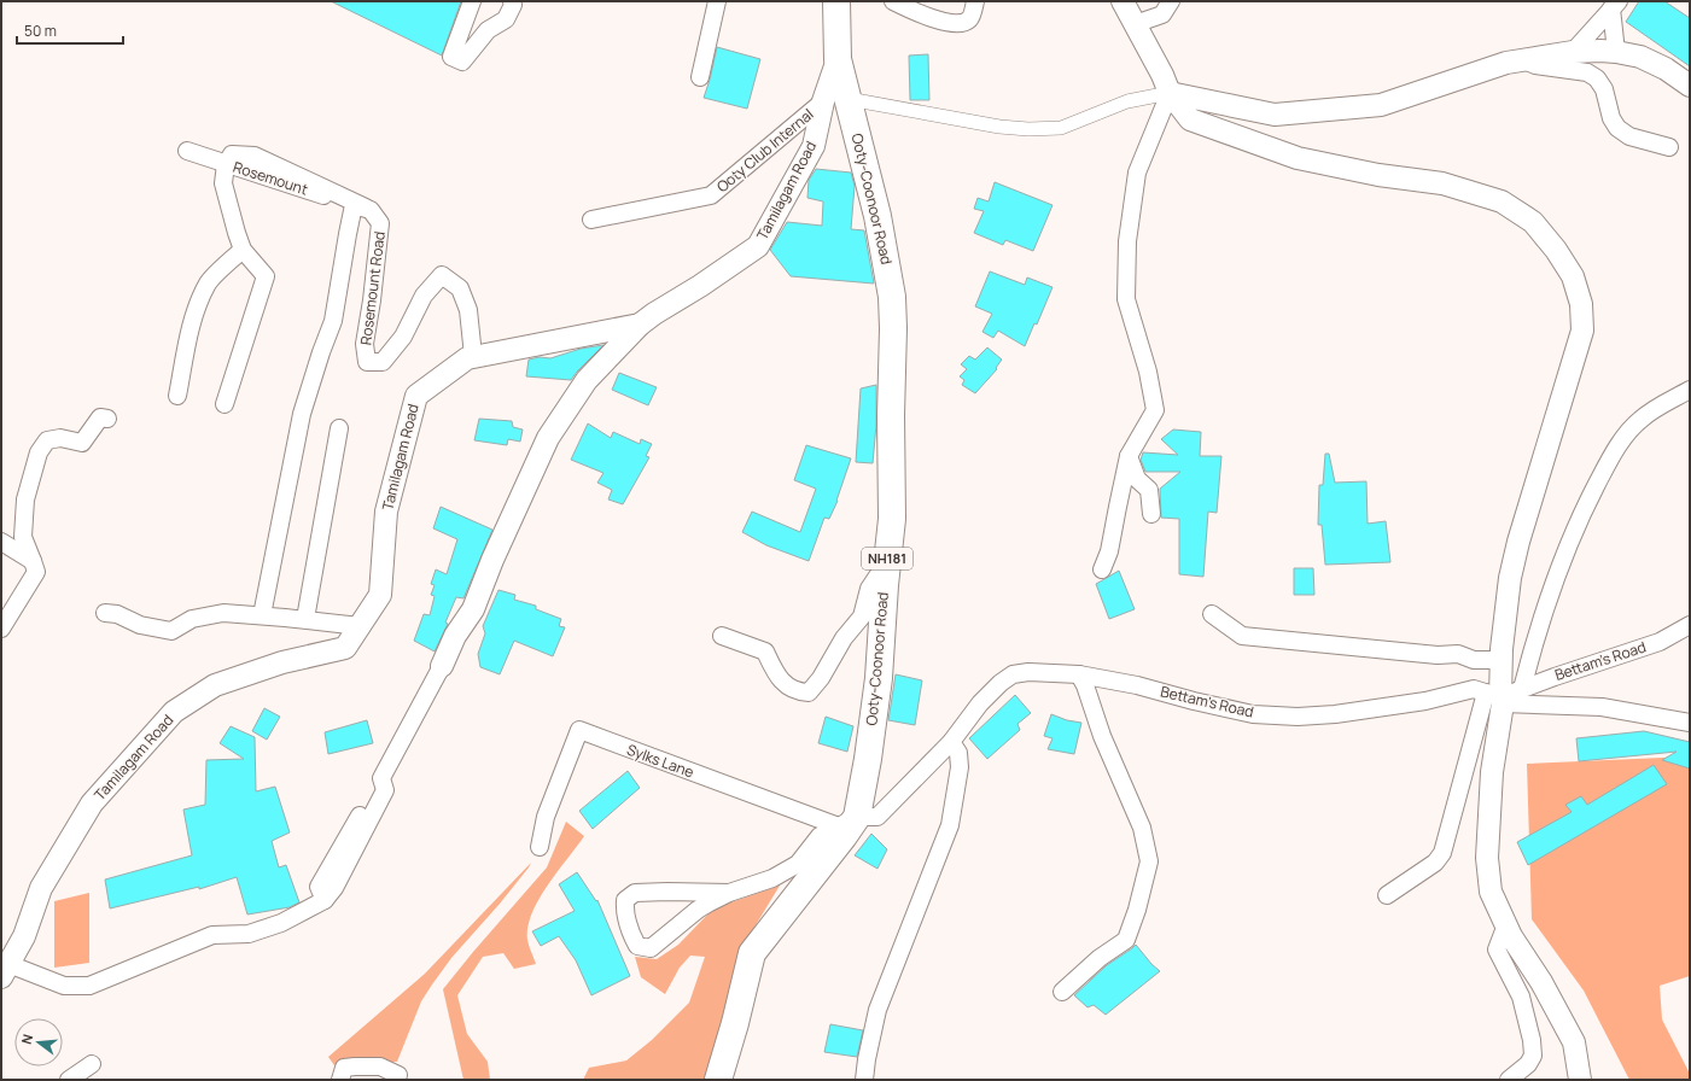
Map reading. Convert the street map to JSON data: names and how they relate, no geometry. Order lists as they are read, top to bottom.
{
  "streets": {
    "highway": ["Ooty-Coonoor Road", "NH181"],
    "street": [
      "Ooty Club Internal",
      "Rosemount",
      "Tamilagam Road",
      "Rosemount Road",
      "Bettam's Road",
      "Sylks Lane"
    ]
  },
  "crossings": [
    ["Ooty Club Internal", "Tamilagam Road"],
    ["Ooty Club Internal", "Ooty-Coonoor Road"],
    ["Rosemount", "Rosemount Road"],
    ["Tamilagam Road", "Ooty-Coonoor Road"],
    ["Tamilagam Road", "Rosemount Road"],
    ["Ooty-Coonoor Road", "Bettam's Road"],
    ["Ooty-Coonoor Road", "Sylks Lane"],
    ["Bettam's Road", "Sylks Lane"]
  ],
  "scale_bar": "50 m",
  "north": "left"
}
